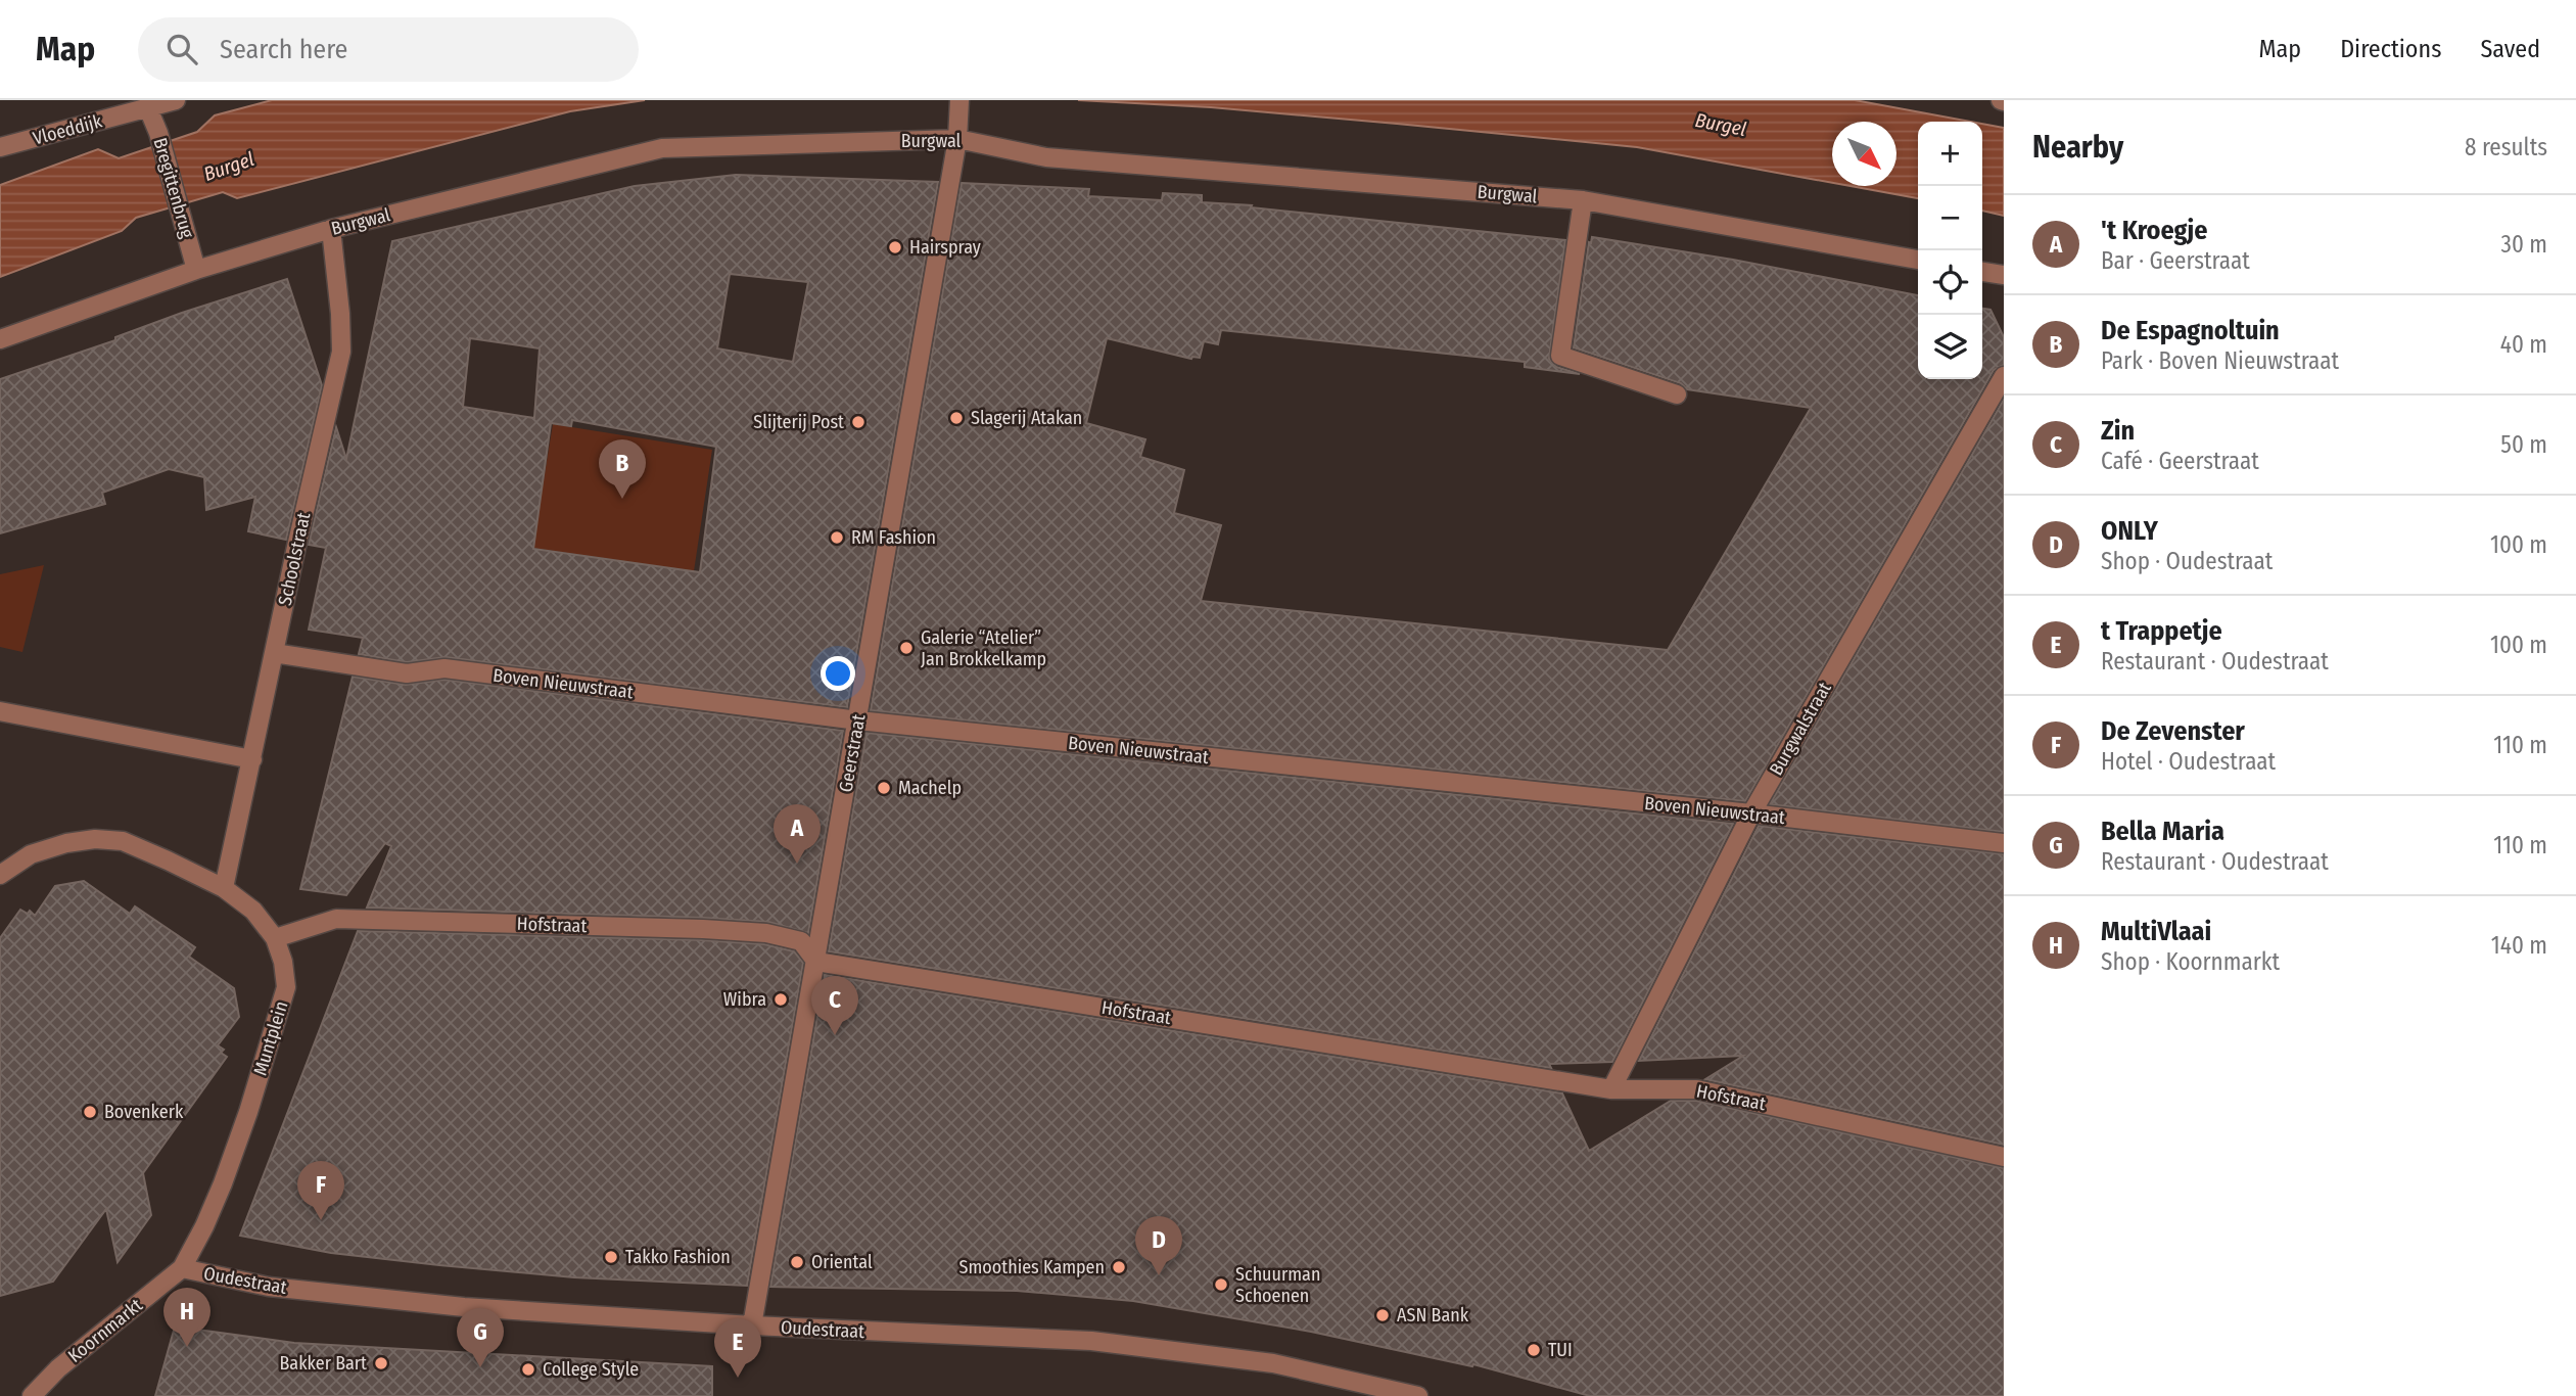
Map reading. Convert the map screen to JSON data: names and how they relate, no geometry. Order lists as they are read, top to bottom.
{
  "streets": {
    "street": [
      "Vloeddijk",
      "Burgwal",
      "Bregittenbrug",
      "Schoolstraat",
      "Boven Nieuwstraat",
      "Burgwalstraat",
      "Geerstraat",
      "Hofstraat",
      "Muntplein",
      "Oudestraat",
      "Koornmarkt"
    ]
  },
  "crossings": [
    ["Vloeddijk", "Bregittenbrug"],
    ["Burgwal", "Bregittenbrug"],
    ["Burgwal", "Schoolstraat"],
    ["Burgwal", "Geerstraat"],
    ["Schoolstraat", "Boven Nieuwstraat"],
    ["Schoolstraat", "Muntplein"],
    ["Boven Nieuwstraat", "Burgwalstraat"],
    ["Boven Nieuwstraat", "Geerstraat"],
    ["Burgwalstraat", "Hofstraat"],
    ["Geerstraat", "Hofstraat"],
    ["Geerstraat", "Oudestraat"],
    ["Hofstraat", "Muntplein"],
    ["Muntplein", "Oudestraat"],
    ["Muntplein", "Koornmarkt"],
    ["Oudestraat", "Koornmarkt"]
  ],
  "water": ["Burgel"],
  "places": [
    "Hairspray",
    "Slagerij Atakan",
    "Slijterij Post",
    "RM Fashion",
    "Galerie “Atelier” Jan Brokkelkamp",
    "Machelp",
    "Wibra",
    "Bovenkerk",
    "Takko Fashion",
    "Oriental",
    "Smoothies Kampen",
    "Schuurman Schoenen",
    "ASN Bank",
    "TUI",
    "Bakker Bart",
    "College Style"
  ],
  "north": "bottom right",
  "page": {
    "header": "Map",
    "search": "Search here",
    "nav": ["Map", "Directions", "Saved"],
    "heading": ["Nearby", "8 results"],
    "map_buttons": ["+", "−"],
    "list": [
      {
        "mark": "A",
        "name": "'t Kroegje",
        "note": "Bar · Geerstraat",
        "value": "30 m"
      },
      {
        "mark": "B",
        "name": "De Espagnoltuin",
        "note": "Park · Boven Nieuwstraat",
        "value": "40 m"
      },
      {
        "mark": "C",
        "name": "Zin",
        "note": "Café · Geerstraat",
        "value": "50 m"
      },
      {
        "mark": "D",
        "name": "ONLY",
        "note": "Shop · Oudestraat",
        "value": "100 m"
      },
      {
        "mark": "E",
        "name": "t Trappetje",
        "note": "Restaurant · Oudestraat",
        "value": "100 m"
      },
      {
        "mark": "F",
        "name": "De Zevenster",
        "note": "Hotel · Oudestraat",
        "value": "110 m"
      },
      {
        "mark": "G",
        "name": "Bella Maria",
        "note": "Restaurant · Oudestraat",
        "value": "110 m"
      },
      {
        "mark": "H",
        "name": "MultiVlaai",
        "note": "Shop · Koornmarkt",
        "value": "140 m"
      }
    ],
    "pins": [
      "B",
      "A",
      "C",
      "F",
      "D",
      "H",
      "G",
      "E"
    ]
  }
}
